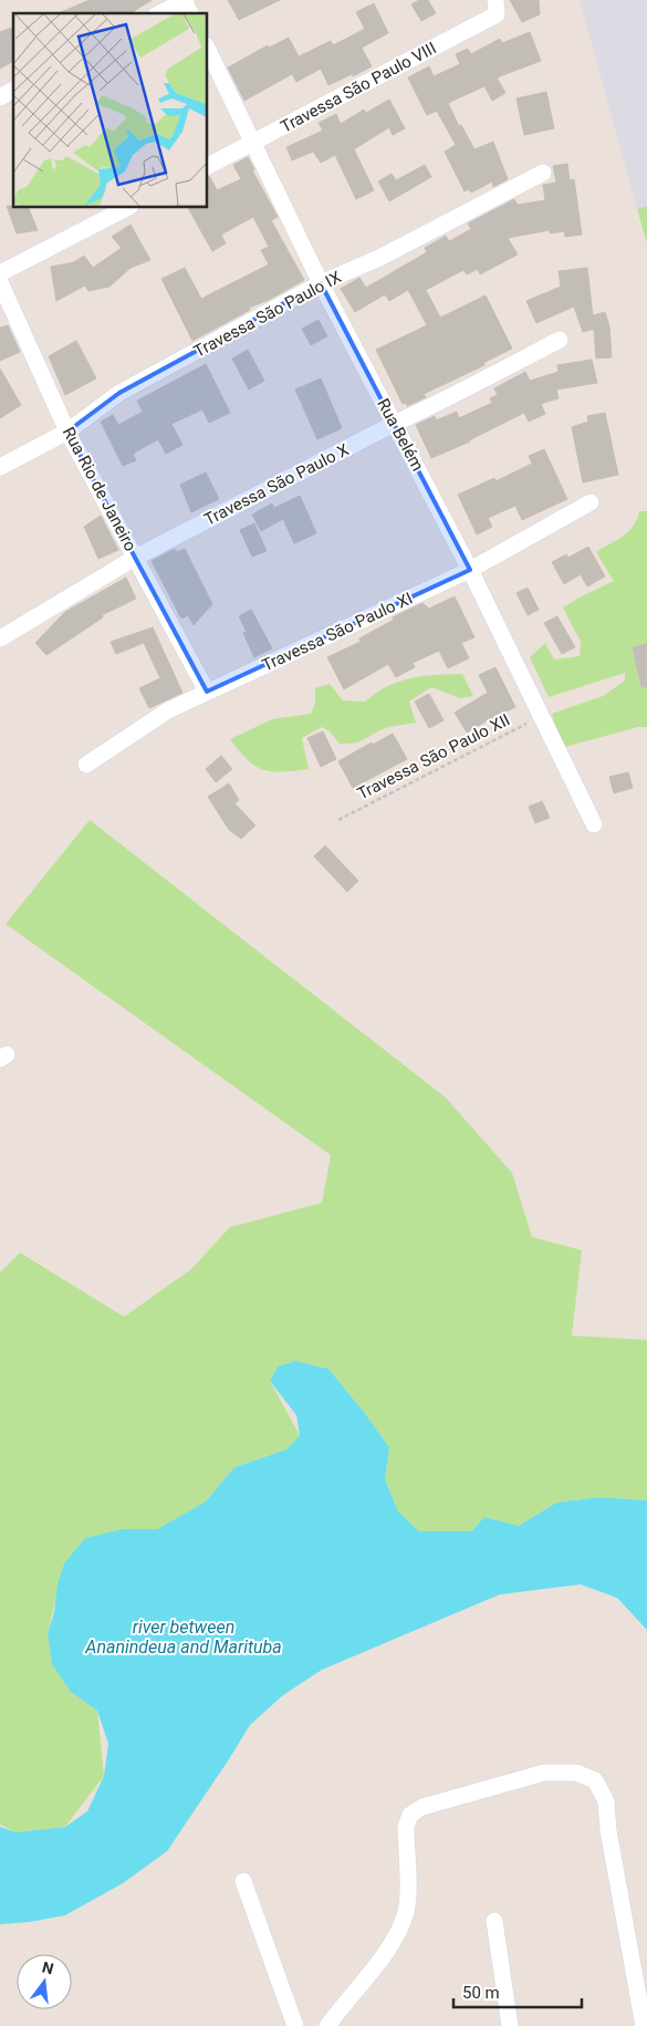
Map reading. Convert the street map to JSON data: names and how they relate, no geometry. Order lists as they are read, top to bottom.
{
  "streets": {
    "street": [
      "Travessa São Paulo VIII",
      "Travessa São Paulo IX",
      "Rua Belém",
      "Travessa São Paulo X",
      "Rua Rio de Janeiro",
      "Travessa São Paulo XI"
    ],
    "path": ["Travessa São Paulo XII"]
  },
  "crossings": [
    ["Travessa São Paulo VIII", "Rua Belém"],
    ["Travessa São Paulo IX", "Rua Belém"],
    ["Travessa São Paulo IX", "Rua Rio de Janeiro"],
    ["Rua Belém", "Travessa São Paulo X"],
    ["Rua Belém", "Travessa São Paulo XI"],
    ["Rua Belém", "Travessa São Paulo XII"],
    ["Travessa São Paulo X", "Rua Rio de Janeiro"],
    ["Rua Rio de Janeiro", "Travessa São Paulo XI"]
  ],
  "water": ["river between Ananindeua and Marituba"],
  "scale_bar": "50 m",
  "north": "top"
}
